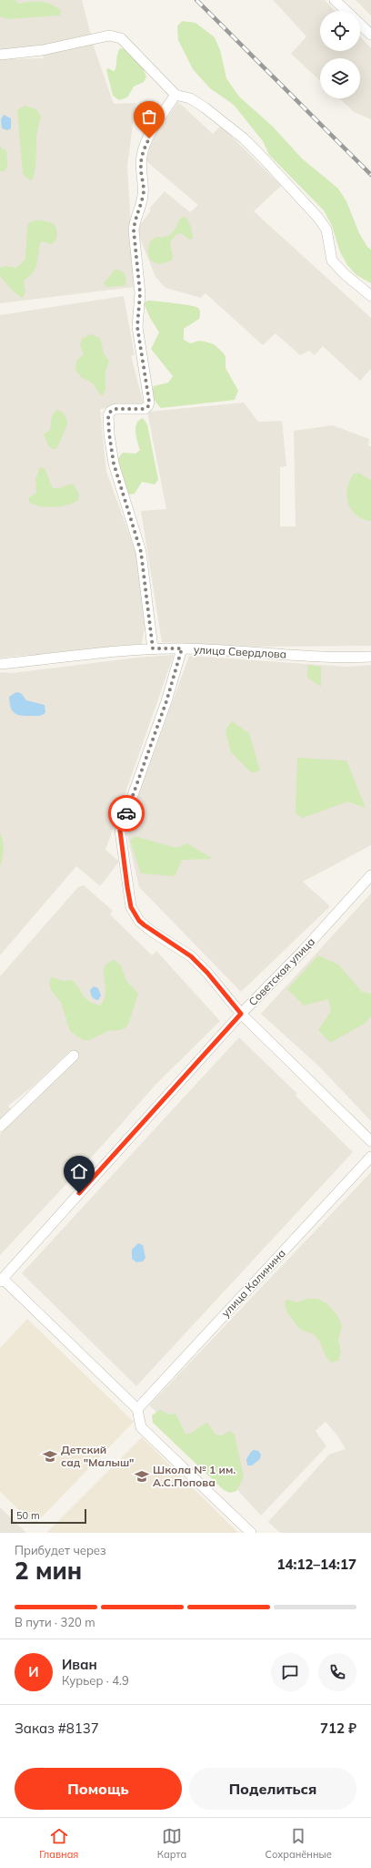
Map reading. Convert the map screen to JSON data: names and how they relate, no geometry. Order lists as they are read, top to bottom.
{
  "streets": {
    "street": ["улица Свердлова", "Советская улица", "улица Калинина"]
  },
  "places": {
    "school or university": ["Детский сад \"Малыш\"", "Школа № 1 им. А.С.Попова"]
  },
  "scale_bar": "50 m",
  "page": {
    "scale": "50 m",
    "heading": ["2 мин", "Прибудет через", "14:12–14:17"],
    "panel": [
      "Иван",
      "Курьер · 4.9",
      "Заказ #8137",
      "712 ₽"
    ],
    "bar": "В пути · 320 m",
    "round": "И",
    "buttons": ["Помощь", "Поделиться"],
    "tabs": ["Главная", "Карта", "Сохранённые"]
  }
}
